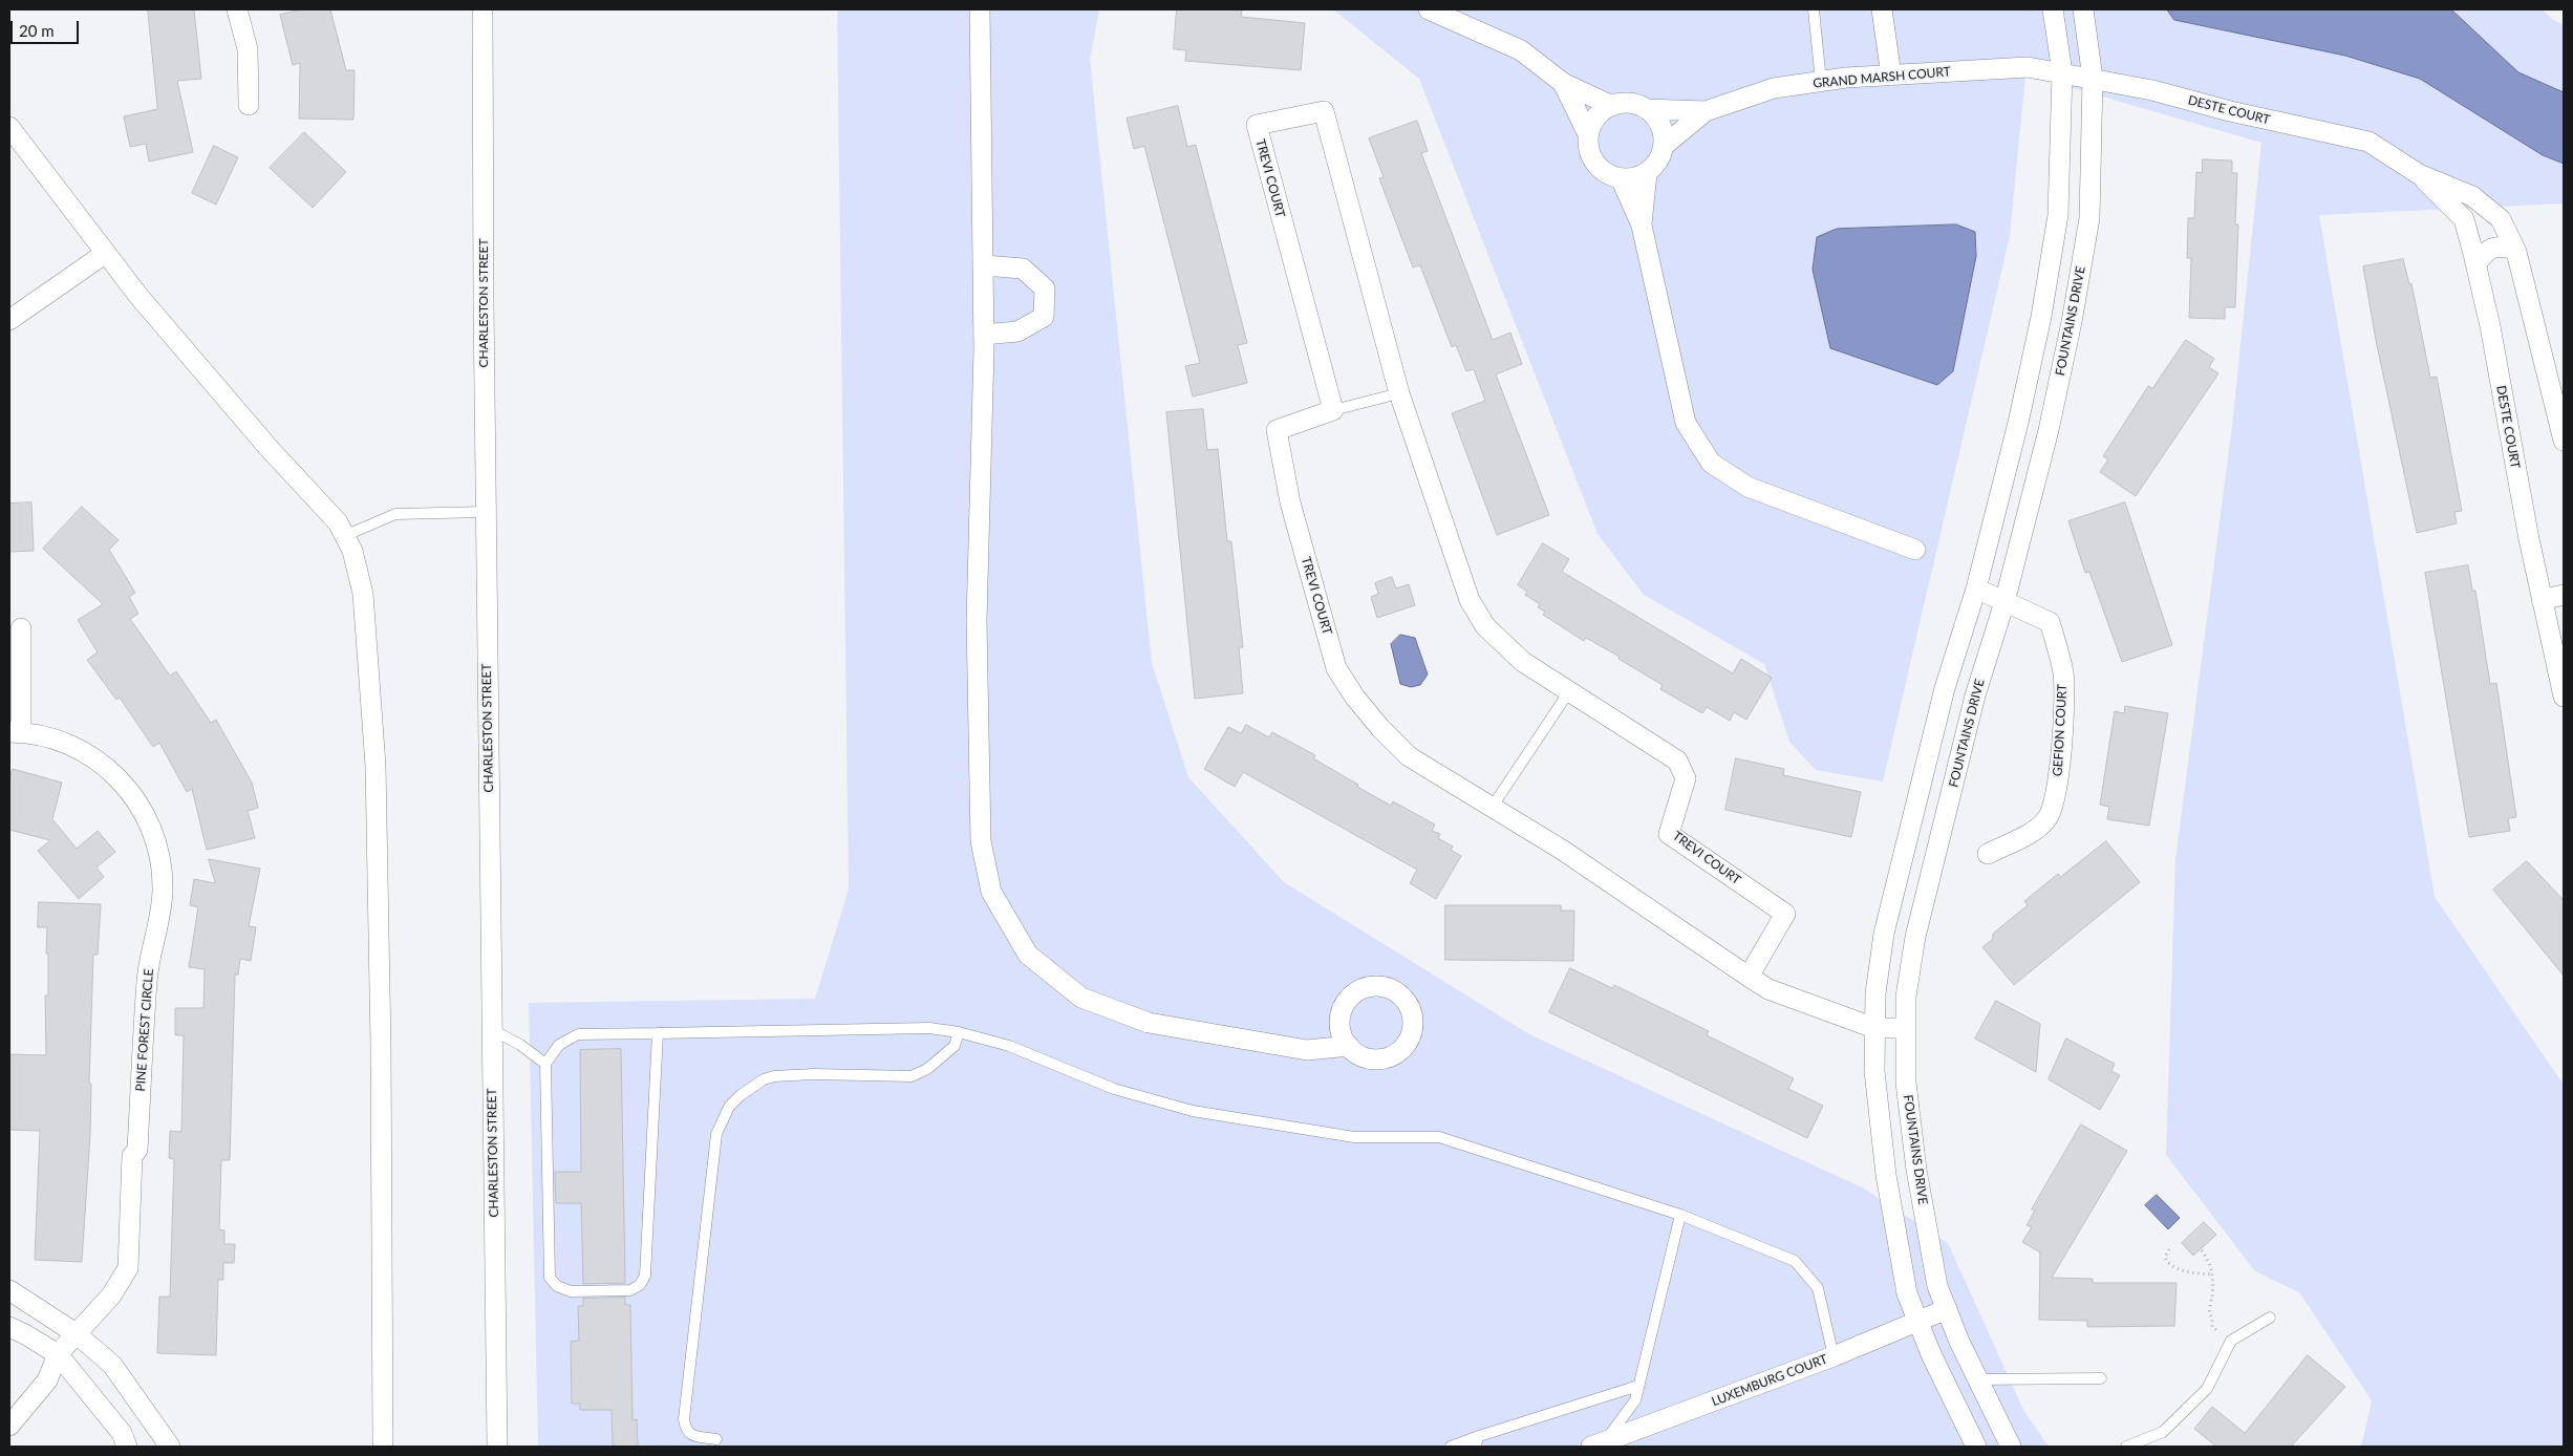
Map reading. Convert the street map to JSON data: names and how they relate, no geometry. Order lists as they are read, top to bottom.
{
  "streets": {
    "street": [
      "GRAND MARSH COURT",
      "DESTE COURT",
      "TREVI COURT",
      "CHARLESTON STREET",
      "FOUNTAINS DRIVE",
      "GEFION COURT",
      "PINE FOREST CIRCLE",
      "LUXEMBURG COURT"
    ]
  },
  "crossings": [
    ["GRAND MARSH COURT", "DESTE COURT"],
    ["DESTE COURT", "FOUNTAINS DRIVE"],
    ["TREVI COURT", "FOUNTAINS DRIVE"],
    ["FOUNTAINS DRIVE", "GEFION COURT"],
    ["FOUNTAINS DRIVE", "LUXEMBURG COURT"]
  ],
  "scale_bar": "20 m"
}
